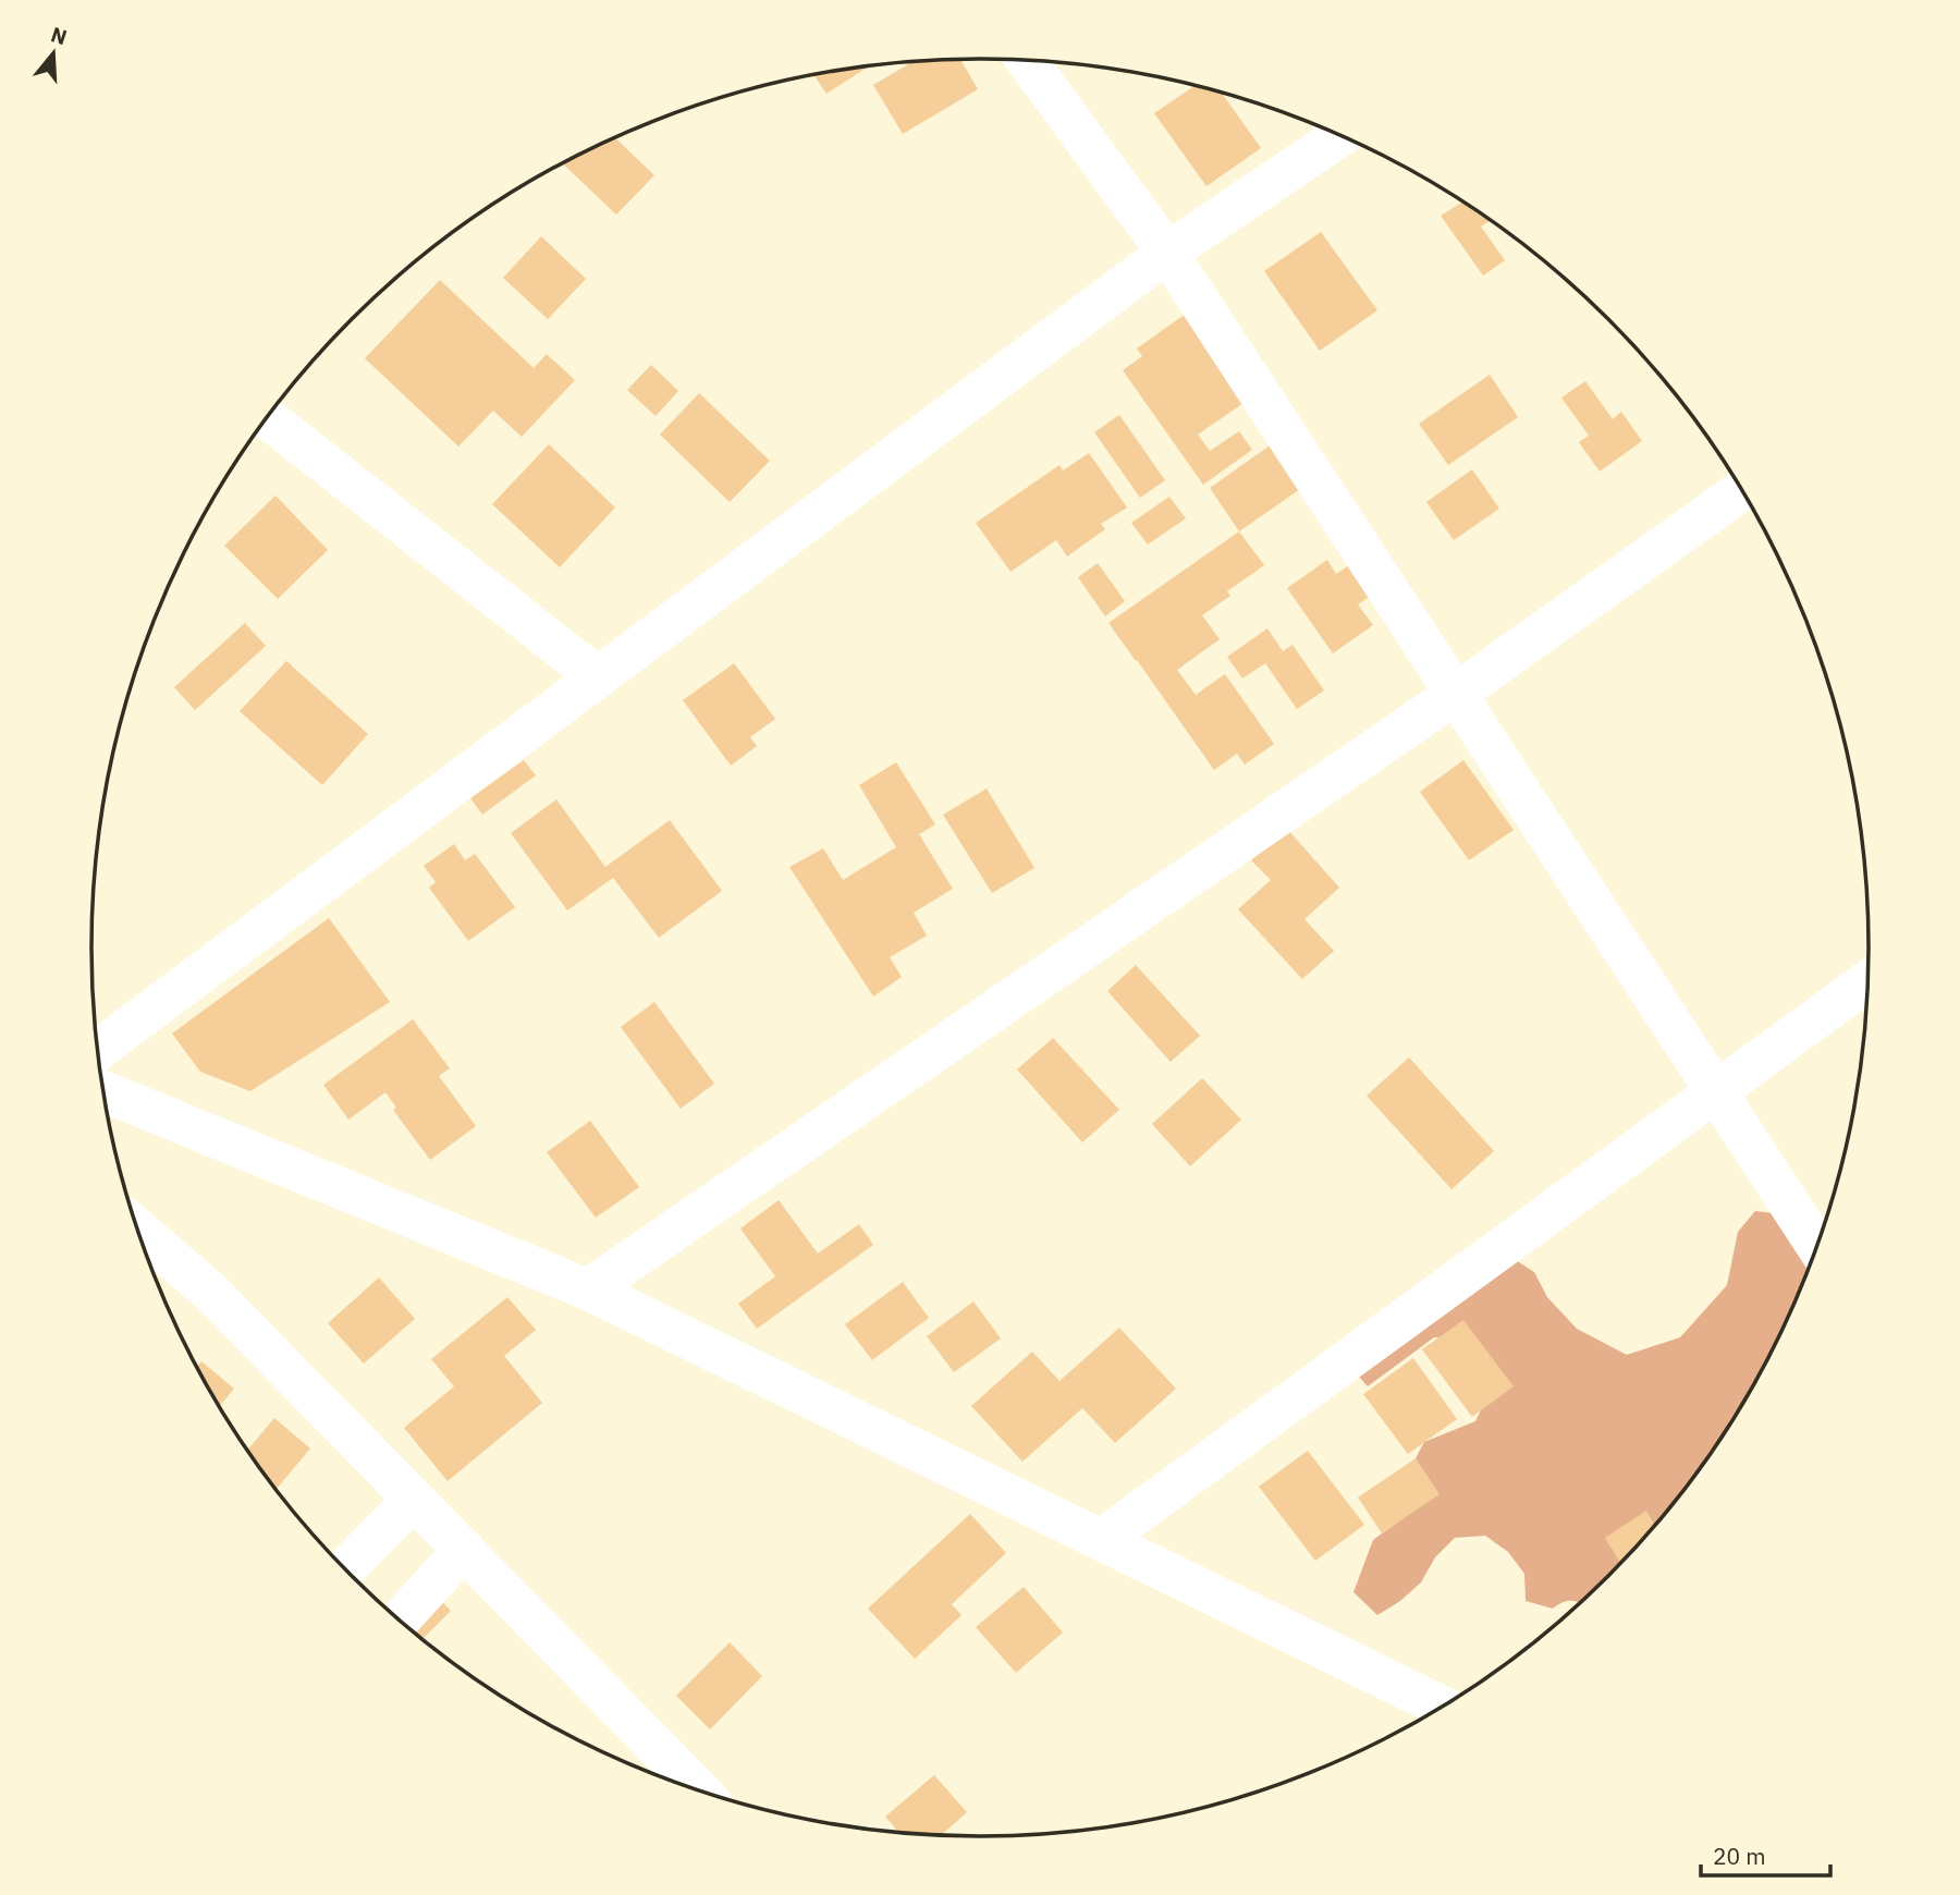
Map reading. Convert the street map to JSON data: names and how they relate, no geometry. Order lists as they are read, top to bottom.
{
  "scale_bar": "20 m",
  "north": "top"
}
